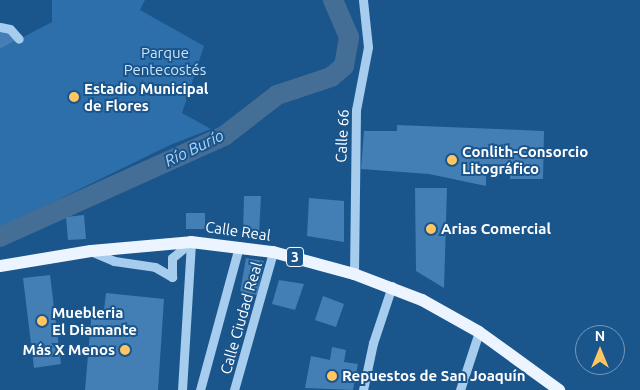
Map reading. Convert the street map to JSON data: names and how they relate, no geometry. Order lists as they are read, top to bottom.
{
  "streets": {
    "main road": ["Calle Real", "3"],
    "street": ["Calle 66", "Calle Ciudad Real"]
  },
  "crossings": [
    ["Calle 66", "Calle Real"],
    ["Calle Real", "Calle Ciudad Real"]
  ],
  "water": ["Río Burío"],
  "parks": ["Parque Pentecostés"],
  "places": [
    "Estadio Municipal de Flores",
    "Conlith-Consorcio Litográfico",
    "Arias Comercial",
    "Muebleria El Diamante",
    "Más X Menos",
    "Repuestos de San Joaquín"
  ],
  "north": "top"
}
